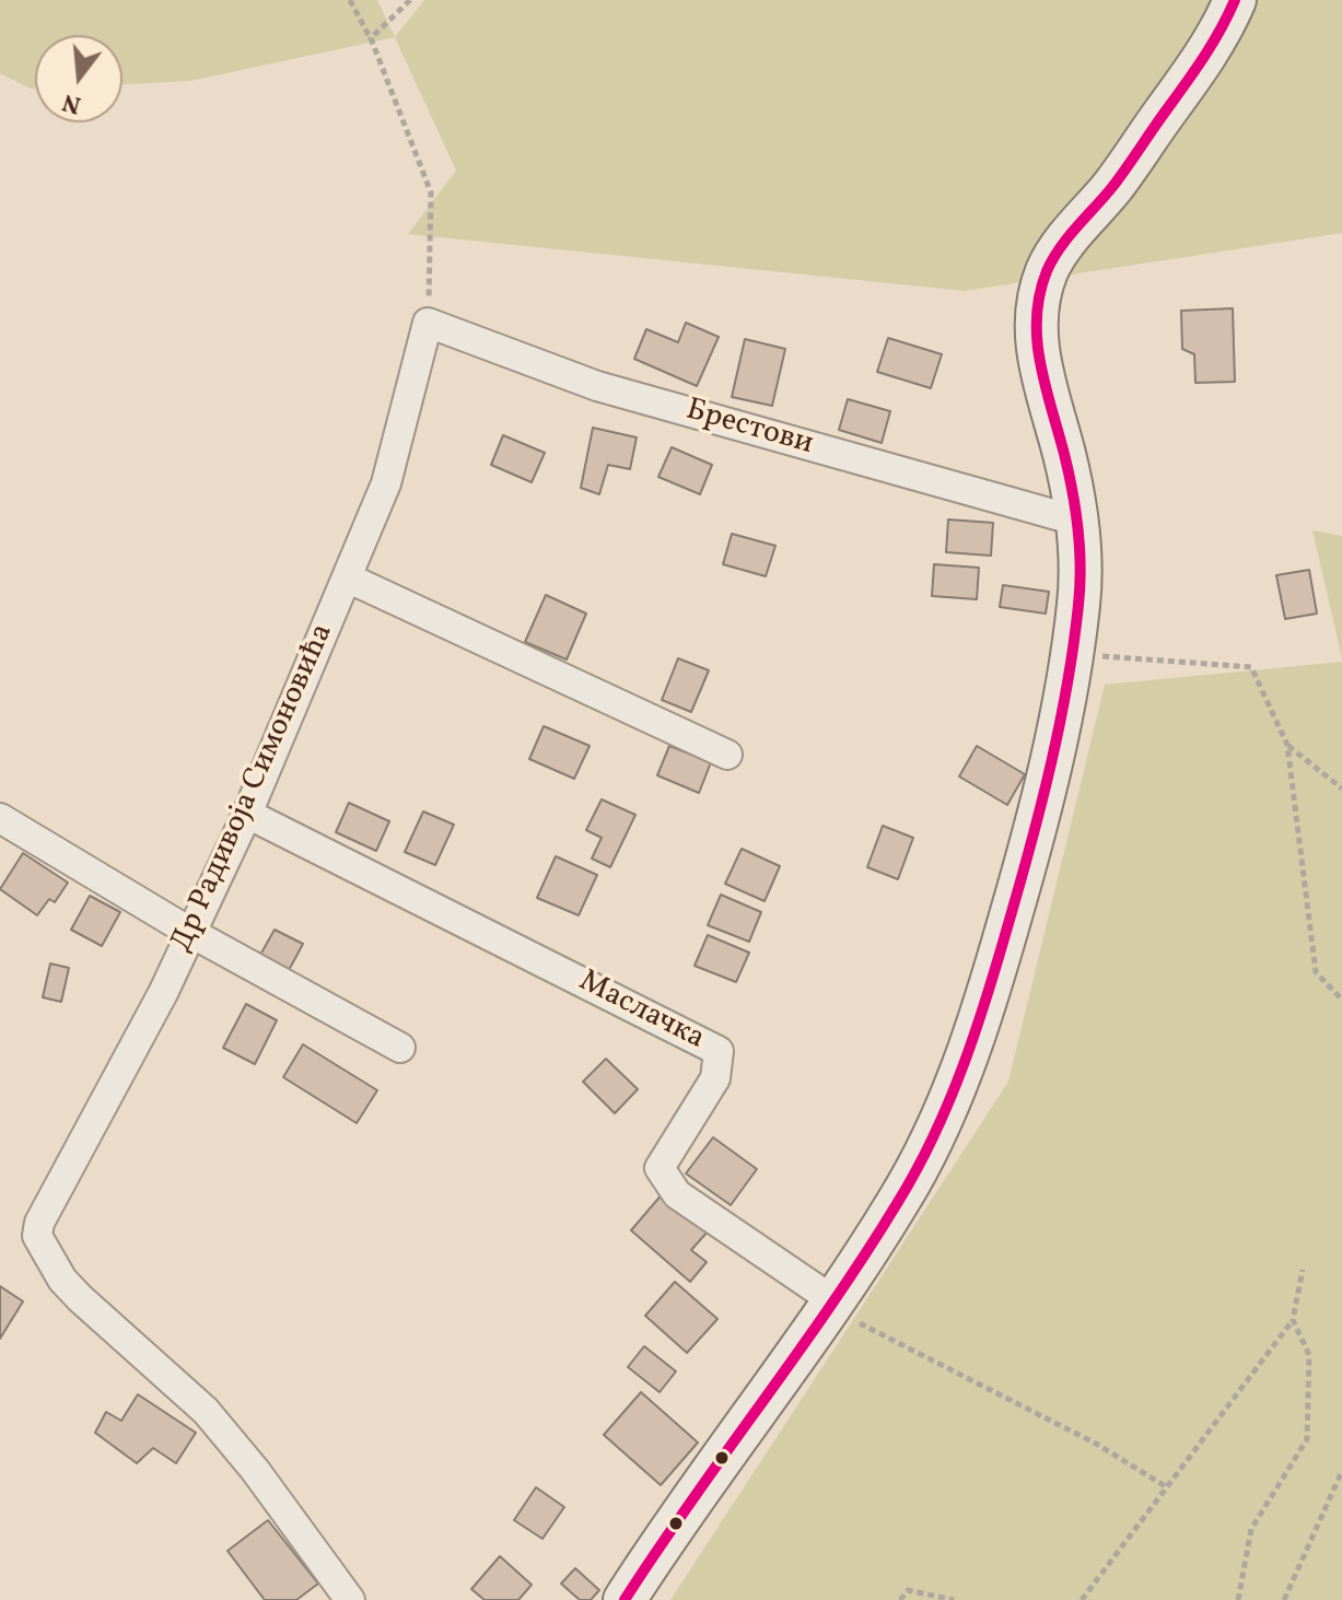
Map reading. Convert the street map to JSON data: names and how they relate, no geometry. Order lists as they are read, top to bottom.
{
  "streets": {
    "street": ["Брестови", "Др Радивоја Симоновића", "Маслачка"]
  },
  "crossings": [
    ["Брестови", "Др Радивоја Симоновића"],
    ["Др Радивоја Симоновића", "Маслачка"]
  ],
  "north": "bottom"
}
